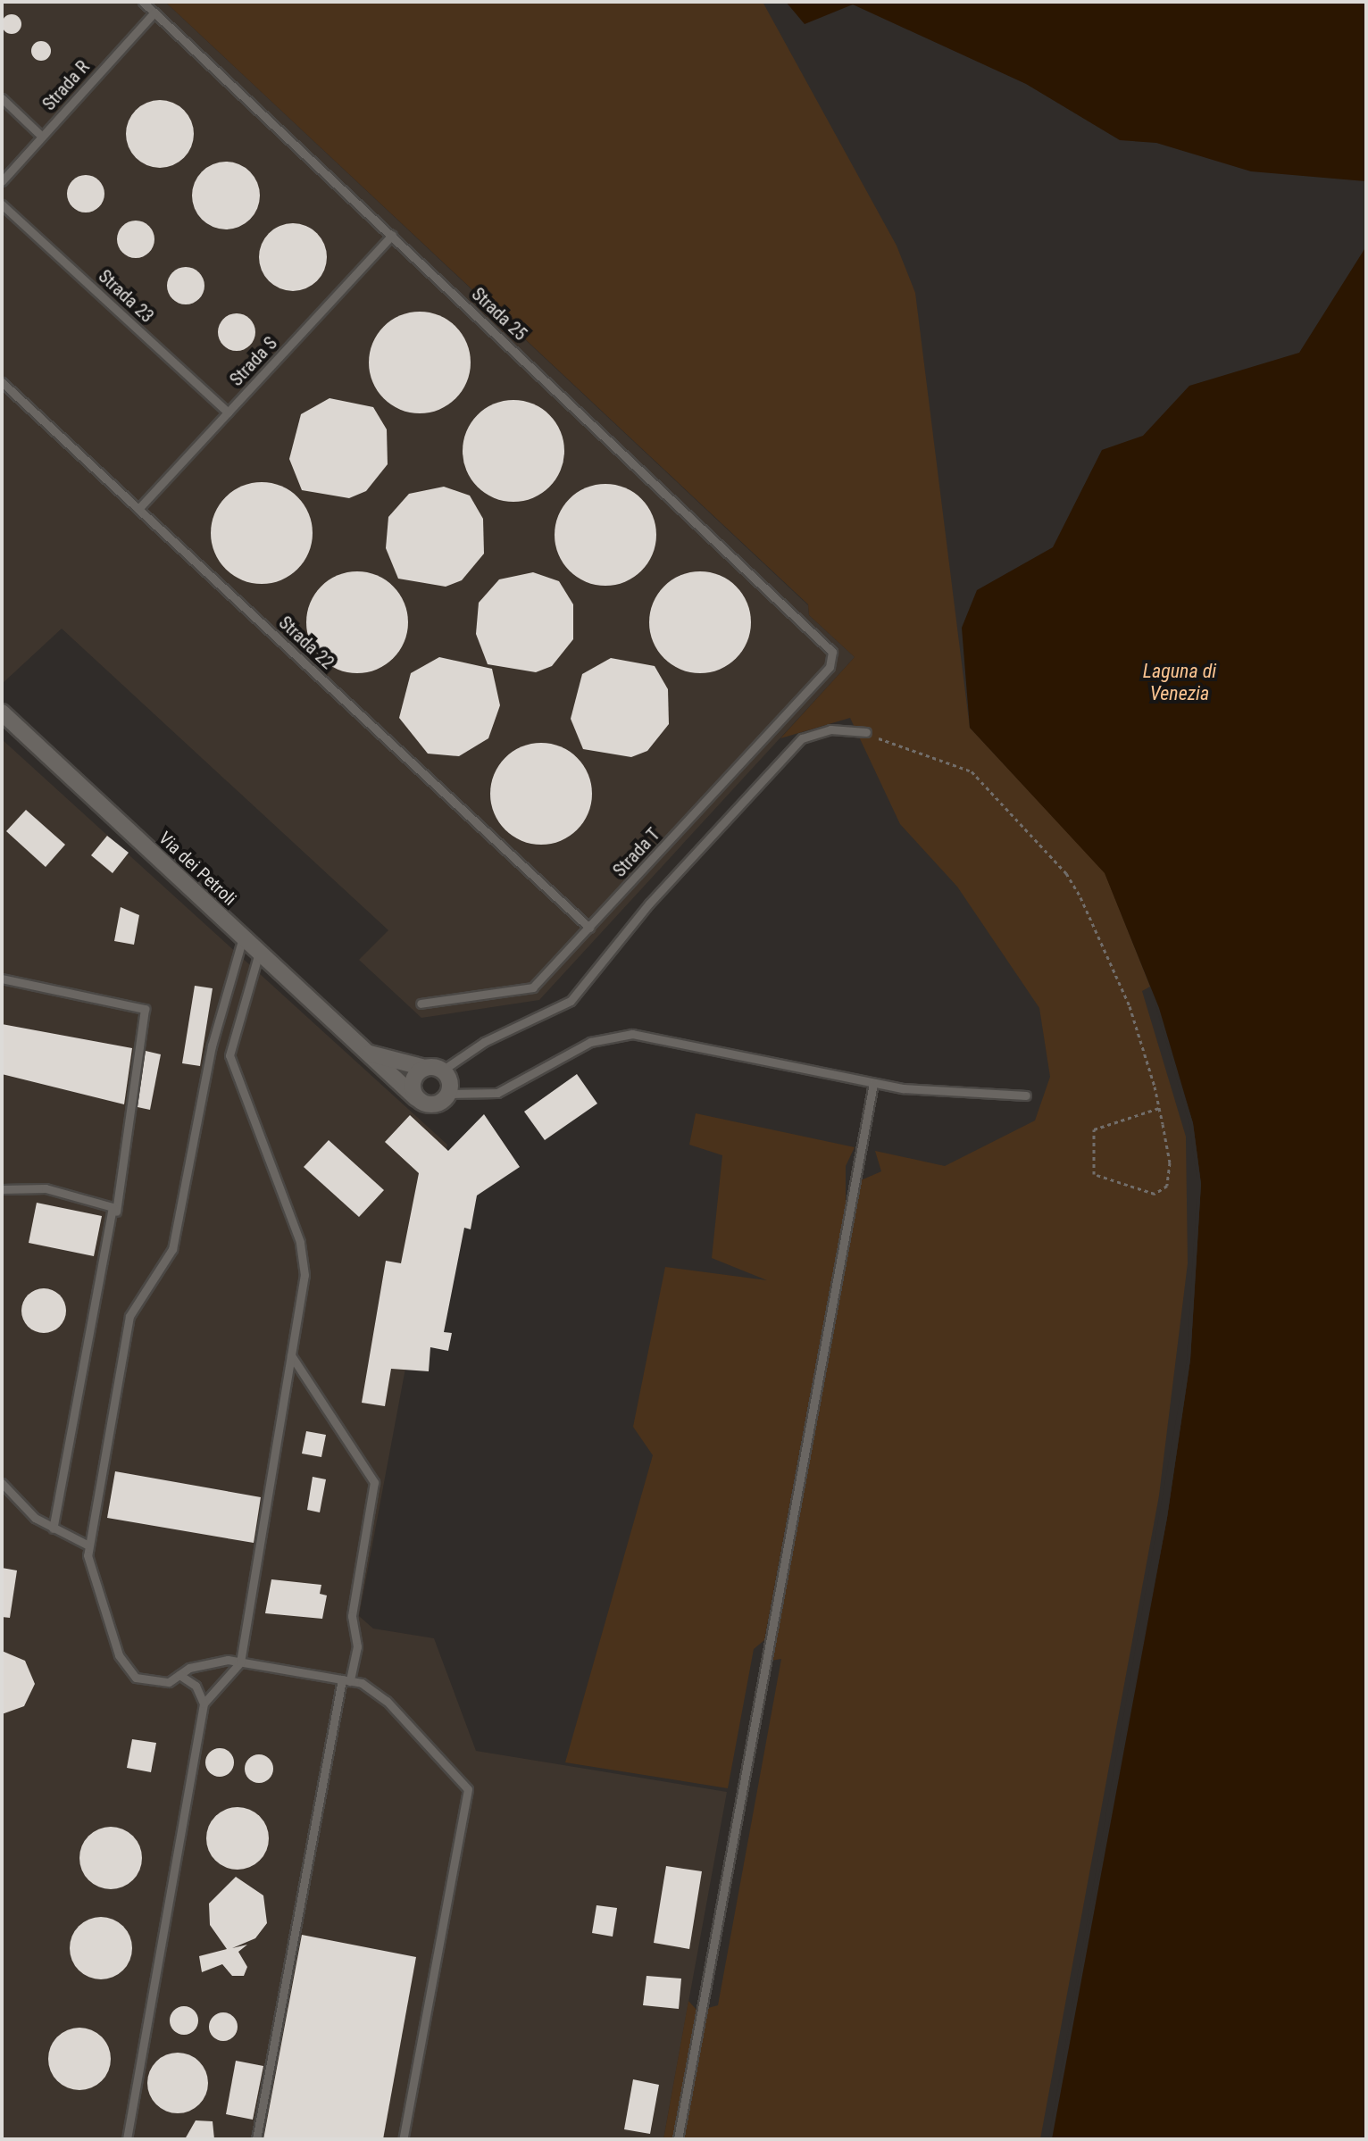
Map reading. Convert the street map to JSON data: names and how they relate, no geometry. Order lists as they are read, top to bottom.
{
  "streets": {
    "street": ["Via dei Petroli"],
    "lane": [
      "Strada R",
      "Strada 23",
      "Strada 25",
      "Strada S",
      "Strada 22",
      "Strada T"
    ]
  },
  "crossings": [
    ["Strada R", "Strada 25"],
    ["Strada 23", "Strada S"],
    ["Strada 25", "Strada S"],
    ["Strada 25", "Strada T"],
    ["Strada S", "Strada 22"],
    ["Strada 22", "Strada T"]
  ],
  "water": ["Laguna di Venezia"]
}
